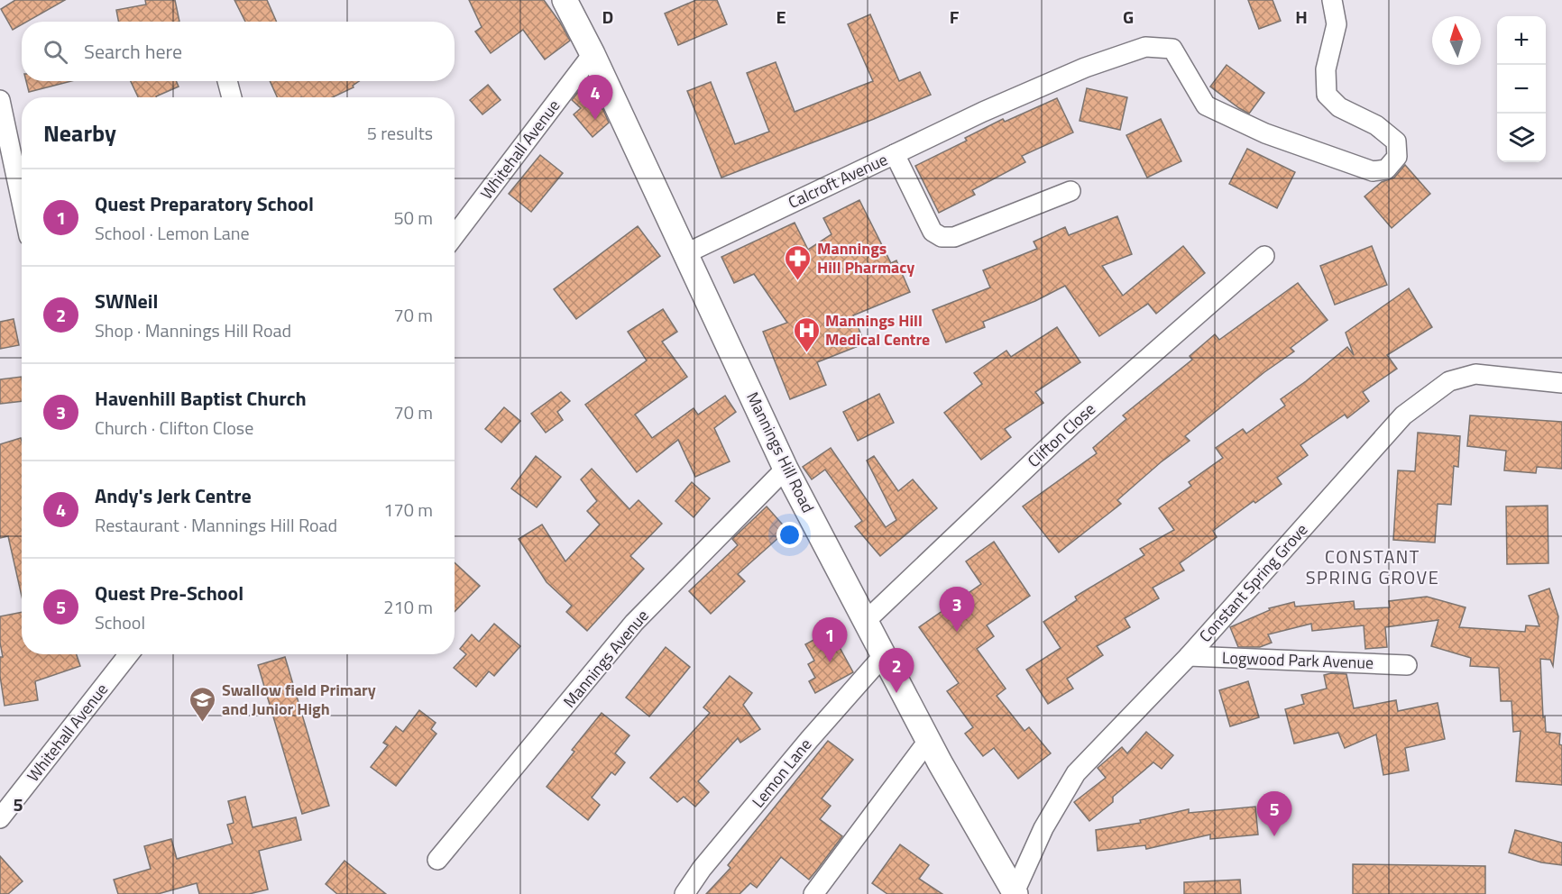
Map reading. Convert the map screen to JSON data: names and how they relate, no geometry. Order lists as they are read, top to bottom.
{
  "streets": {
    "main road": ["Mannings Hill Road"],
    "street": [
      "Whitehall Avenue",
      "Calcroft Avenue",
      "Clifton Close",
      "Constant Spring Grove",
      "Mannings Avenue",
      "Logwood Park Avenue",
      "Lemon Lane"
    ]
  },
  "crossings": [
    ["Whitehall Avenue", "Mannings Hill Road"],
    ["Calcroft Avenue", "Mannings Hill Road"],
    ["Clifton Close", "Mannings Hill Road"],
    ["Mannings Hill Road", "Constant Spring Grove"],
    ["Mannings Hill Road", "Mannings Avenue"],
    ["Mannings Hill Road", "Lemon Lane"],
    ["Constant Spring Grove", "Logwood Park Avenue"]
  ],
  "districts": ["CONSTANT SPRING GROVE"],
  "places": {
    "pharmacy": ["Mannings Hill Pharmacy"],
    "hospital": ["Mannings Hill Medical Centre"],
    "school or university": ["Swallow field Primary and Junior High"]
  },
  "north": "top",
  "page": {
    "map_buttons": ["+", "−"],
    "search": "Search here",
    "pins": [
      "4",
      "3",
      "1",
      "2",
      "5"
    ],
    "heading": ["Nearby", "5 results"],
    "list": [
      {
        "mark": "1",
        "name": "Quest Preparatory School",
        "note": "School · Lemon Lane",
        "value": "50 m"
      },
      {
        "mark": "2",
        "name": "SWNeil",
        "note": "Shop · Mannings Hill Road",
        "value": "70 m"
      },
      {
        "mark": "3",
        "name": "Havenhill Baptist Church",
        "note": "Church · Clifton Close",
        "value": "70 m"
      },
      {
        "mark": "4",
        "name": "Andy's Jerk Centre",
        "note": "Restaurant · Mannings Hill Road",
        "value": "170 m"
      },
      {
        "mark": "5",
        "name": "Quest Pre-School",
        "note": "School",
        "value": "210 m"
      }
    ]
  },
  "grid": {
    "columns": [
      "D",
      "E",
      "F",
      "G",
      "H"
    ],
    "rows": ["5"]
  }
}
